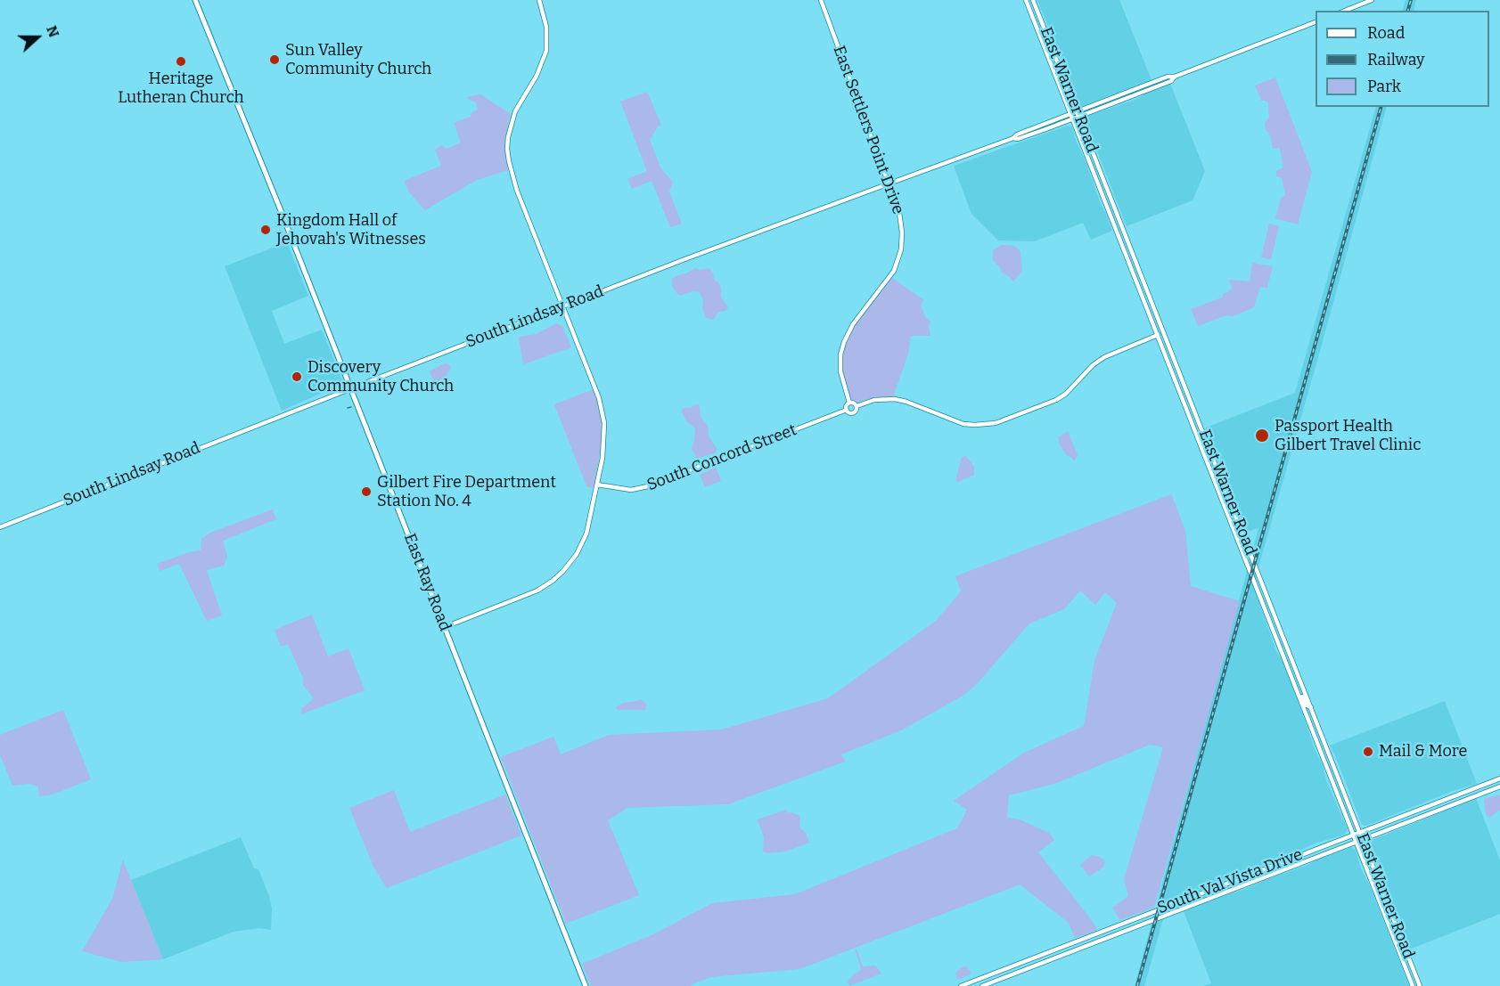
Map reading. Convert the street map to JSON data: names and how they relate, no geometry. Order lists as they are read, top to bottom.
{
  "streets": {
    "main road": [
      "East Warner Road",
      "East Settlers Point Drive",
      "South Lindsay Road",
      "South Concord Street",
      "East Ray Road",
      "South Val Vista Drive"
    ]
  },
  "crossings": [
    ["East Warner Road", "South Lindsay Road"],
    ["East Warner Road", "South Val Vista Drive"],
    ["East Settlers Point Drive", "South Lindsay Road"],
    ["East Settlers Point Drive", "South Concord Street"],
    ["South Lindsay Road", "East Ray Road"]
  ],
  "places": [
    "Sun Valley Community Church",
    "Heritage Lutheran Church",
    "Kingdom Hall of Jehovah's Witnesses",
    "Discovery Community Church",
    "Passport Health Gilbert Travel Clinic",
    "Gilbert Fire Department Station No. 4",
    "Mail & More"
  ],
  "legend": ["Road", "Railway", "Park"],
  "north": "right"
}
